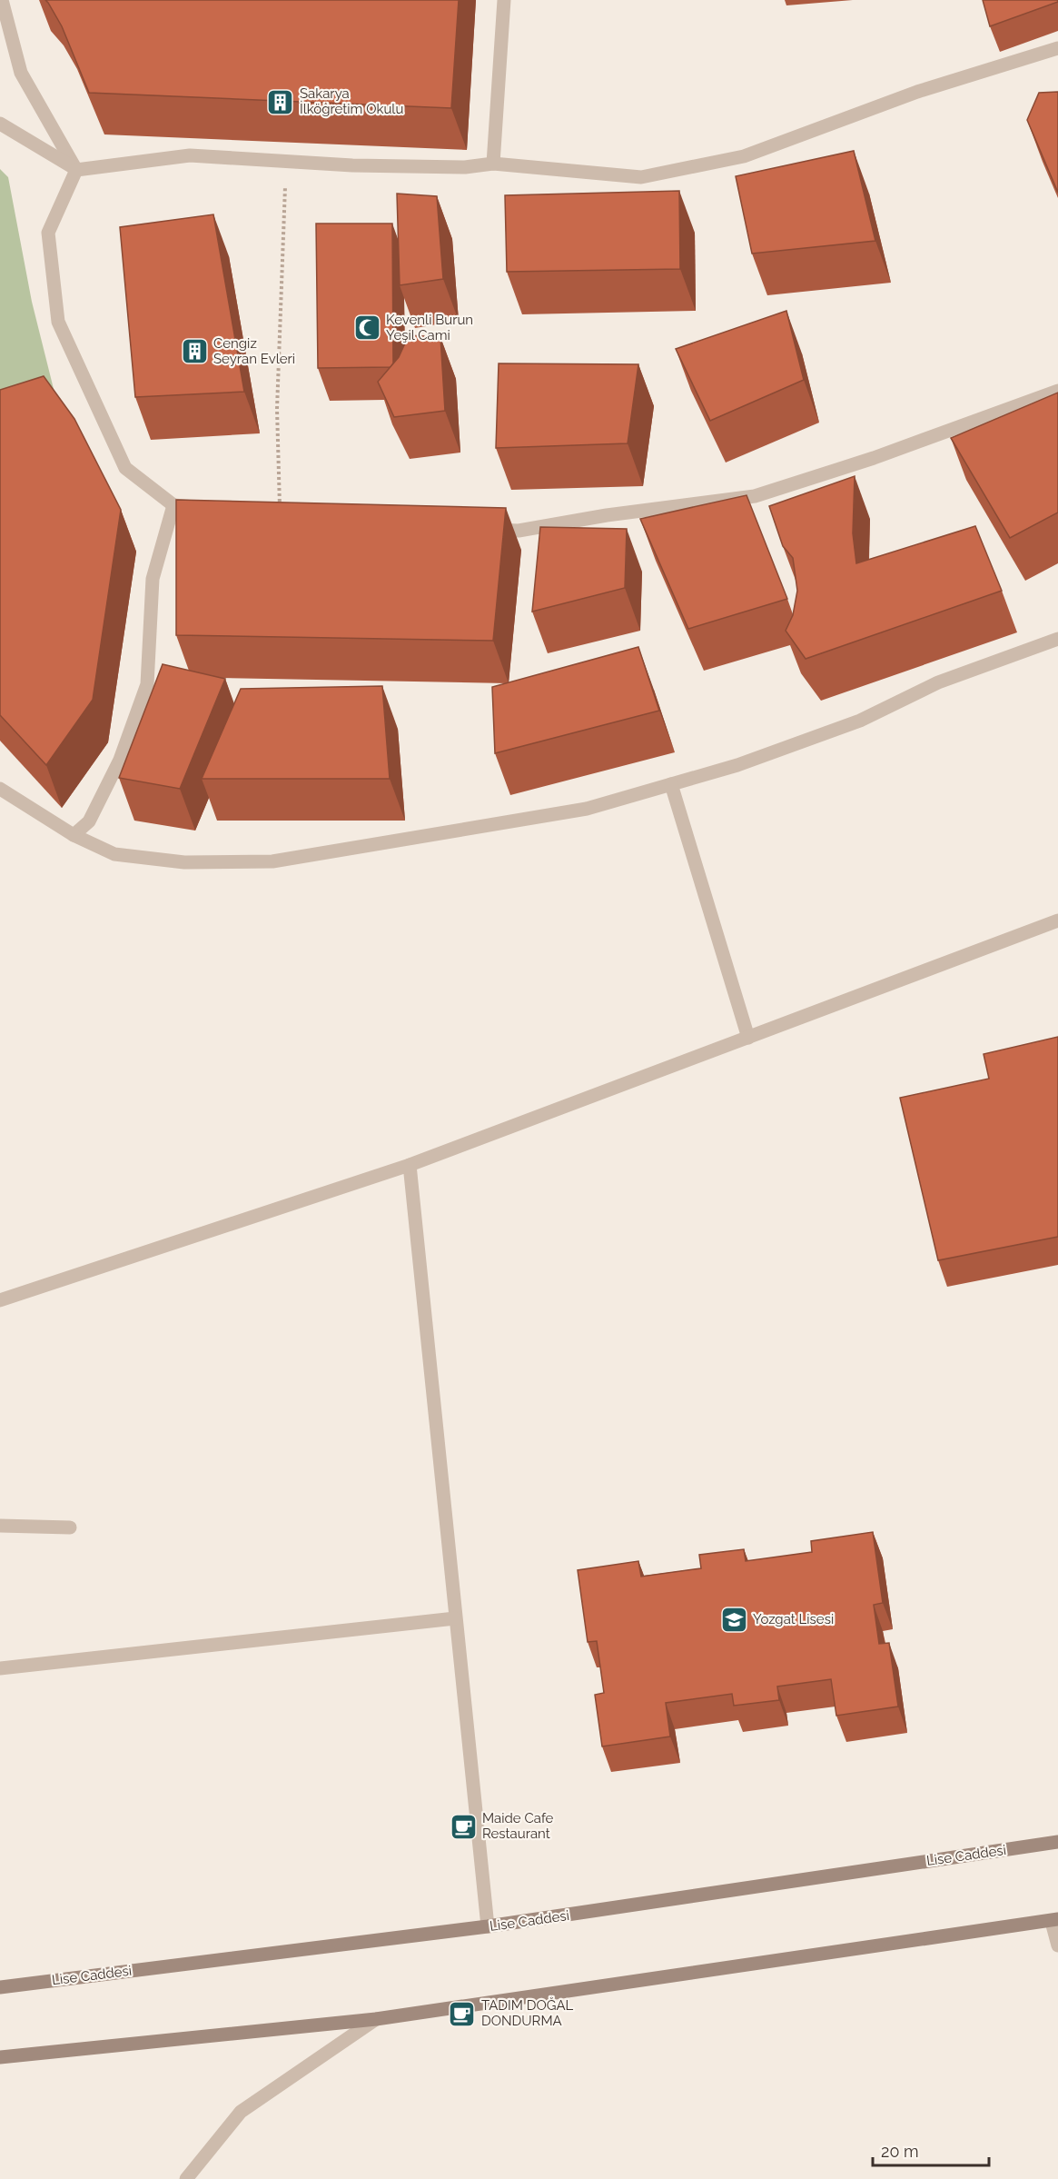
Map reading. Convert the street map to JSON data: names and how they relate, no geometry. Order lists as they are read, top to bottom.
{
  "streets": {
    "street": ["Lise Caddesi"]
  },
  "places": {
    "building": ["Sakarya İlköğretim Okulu", "Cengiz Seyran Evleri"],
    "mosque": ["Kevenli Burun Yeşil Cami"],
    "school or university": ["Yozgat Lisesi"],
    "cafe": ["Maide Cafe Restaurant", "TADIM DOĞAL DONDURMA"]
  },
  "scale_bar": "20 m"
}
